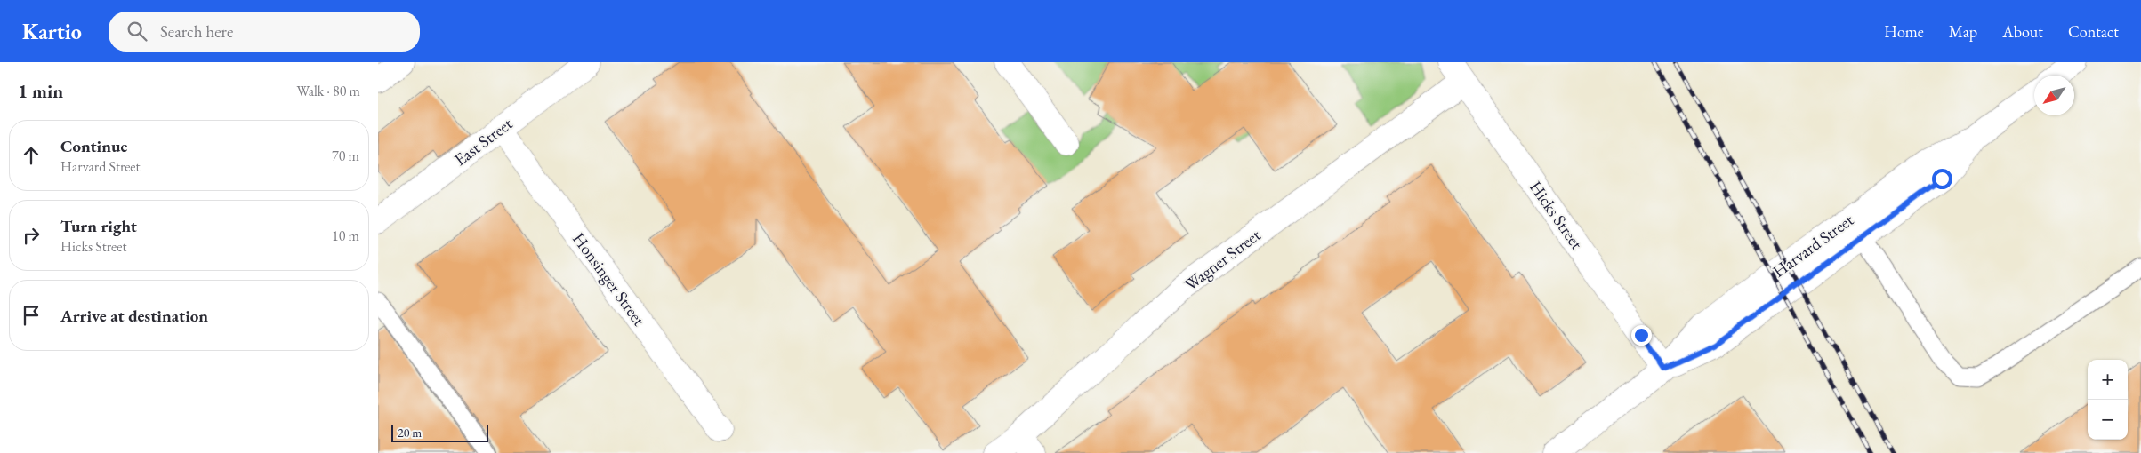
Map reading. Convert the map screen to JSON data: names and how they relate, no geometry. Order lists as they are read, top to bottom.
{
  "streets": {
    "street": [
      "East Street",
      "Hicks Street",
      "Harvard Street",
      "Wagner Street",
      "Honsinger Street"
    ]
  },
  "crossings": [
    ["East Street", "Honsinger Street"],
    ["Hicks Street", "Harvard Street"],
    ["Hicks Street", "Wagner Street"]
  ],
  "scale_bar": "20 m",
  "north": "bottom left",
  "page": {
    "header": "Kartio",
    "search": "Search here",
    "nav": [
      "Home",
      "Map",
      "About",
      "Contact"
    ],
    "heading": ["1 min", "Walk · 80 m"],
    "list": [
      ["Continue", "Harvard Street", "70 m"],
      ["Turn right", "Hicks Street", "10 m"],
      "Arrive at destination"
    ],
    "map_buttons": ["+", "−"],
    "scale": "20 m"
  }
}
